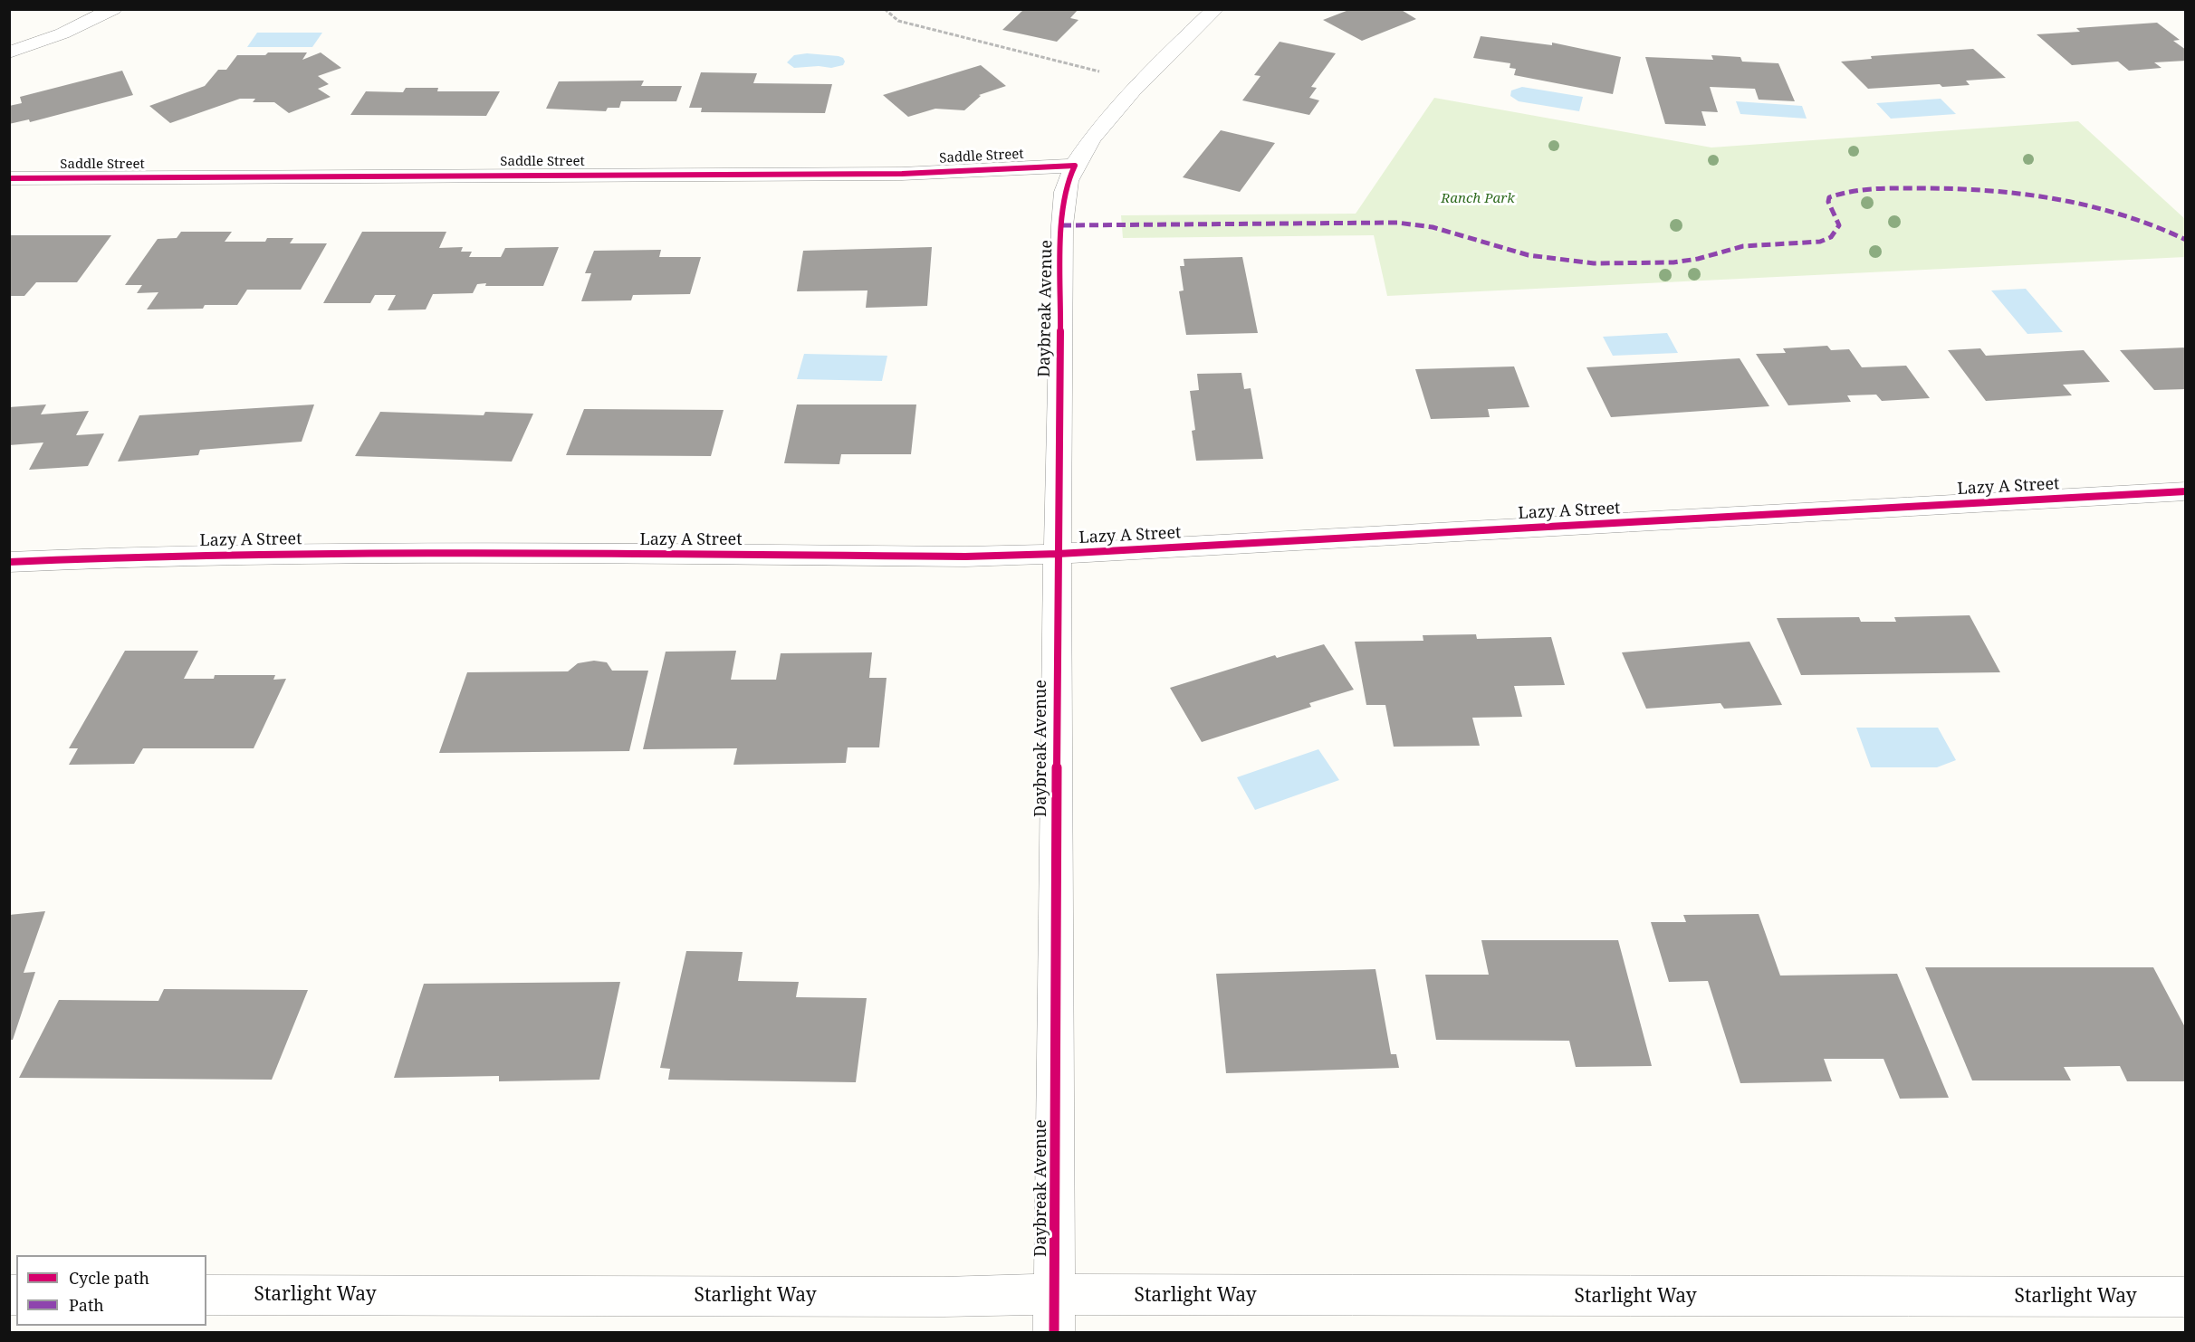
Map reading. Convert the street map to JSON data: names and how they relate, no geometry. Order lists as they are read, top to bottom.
{
  "streets": {
    "street": [
      "Saddle Street",
      "Daybreak Avenue",
      "Lazy A Street",
      "Starlight Way"
    ]
  },
  "crossings": [
    ["Saddle Street", "Daybreak Avenue"],
    ["Daybreak Avenue", "Lazy A Street"],
    ["Daybreak Avenue", "Starlight Way"]
  ],
  "parks": ["Ranch Park"],
  "legend": ["Cycle path", "Path"]
}
